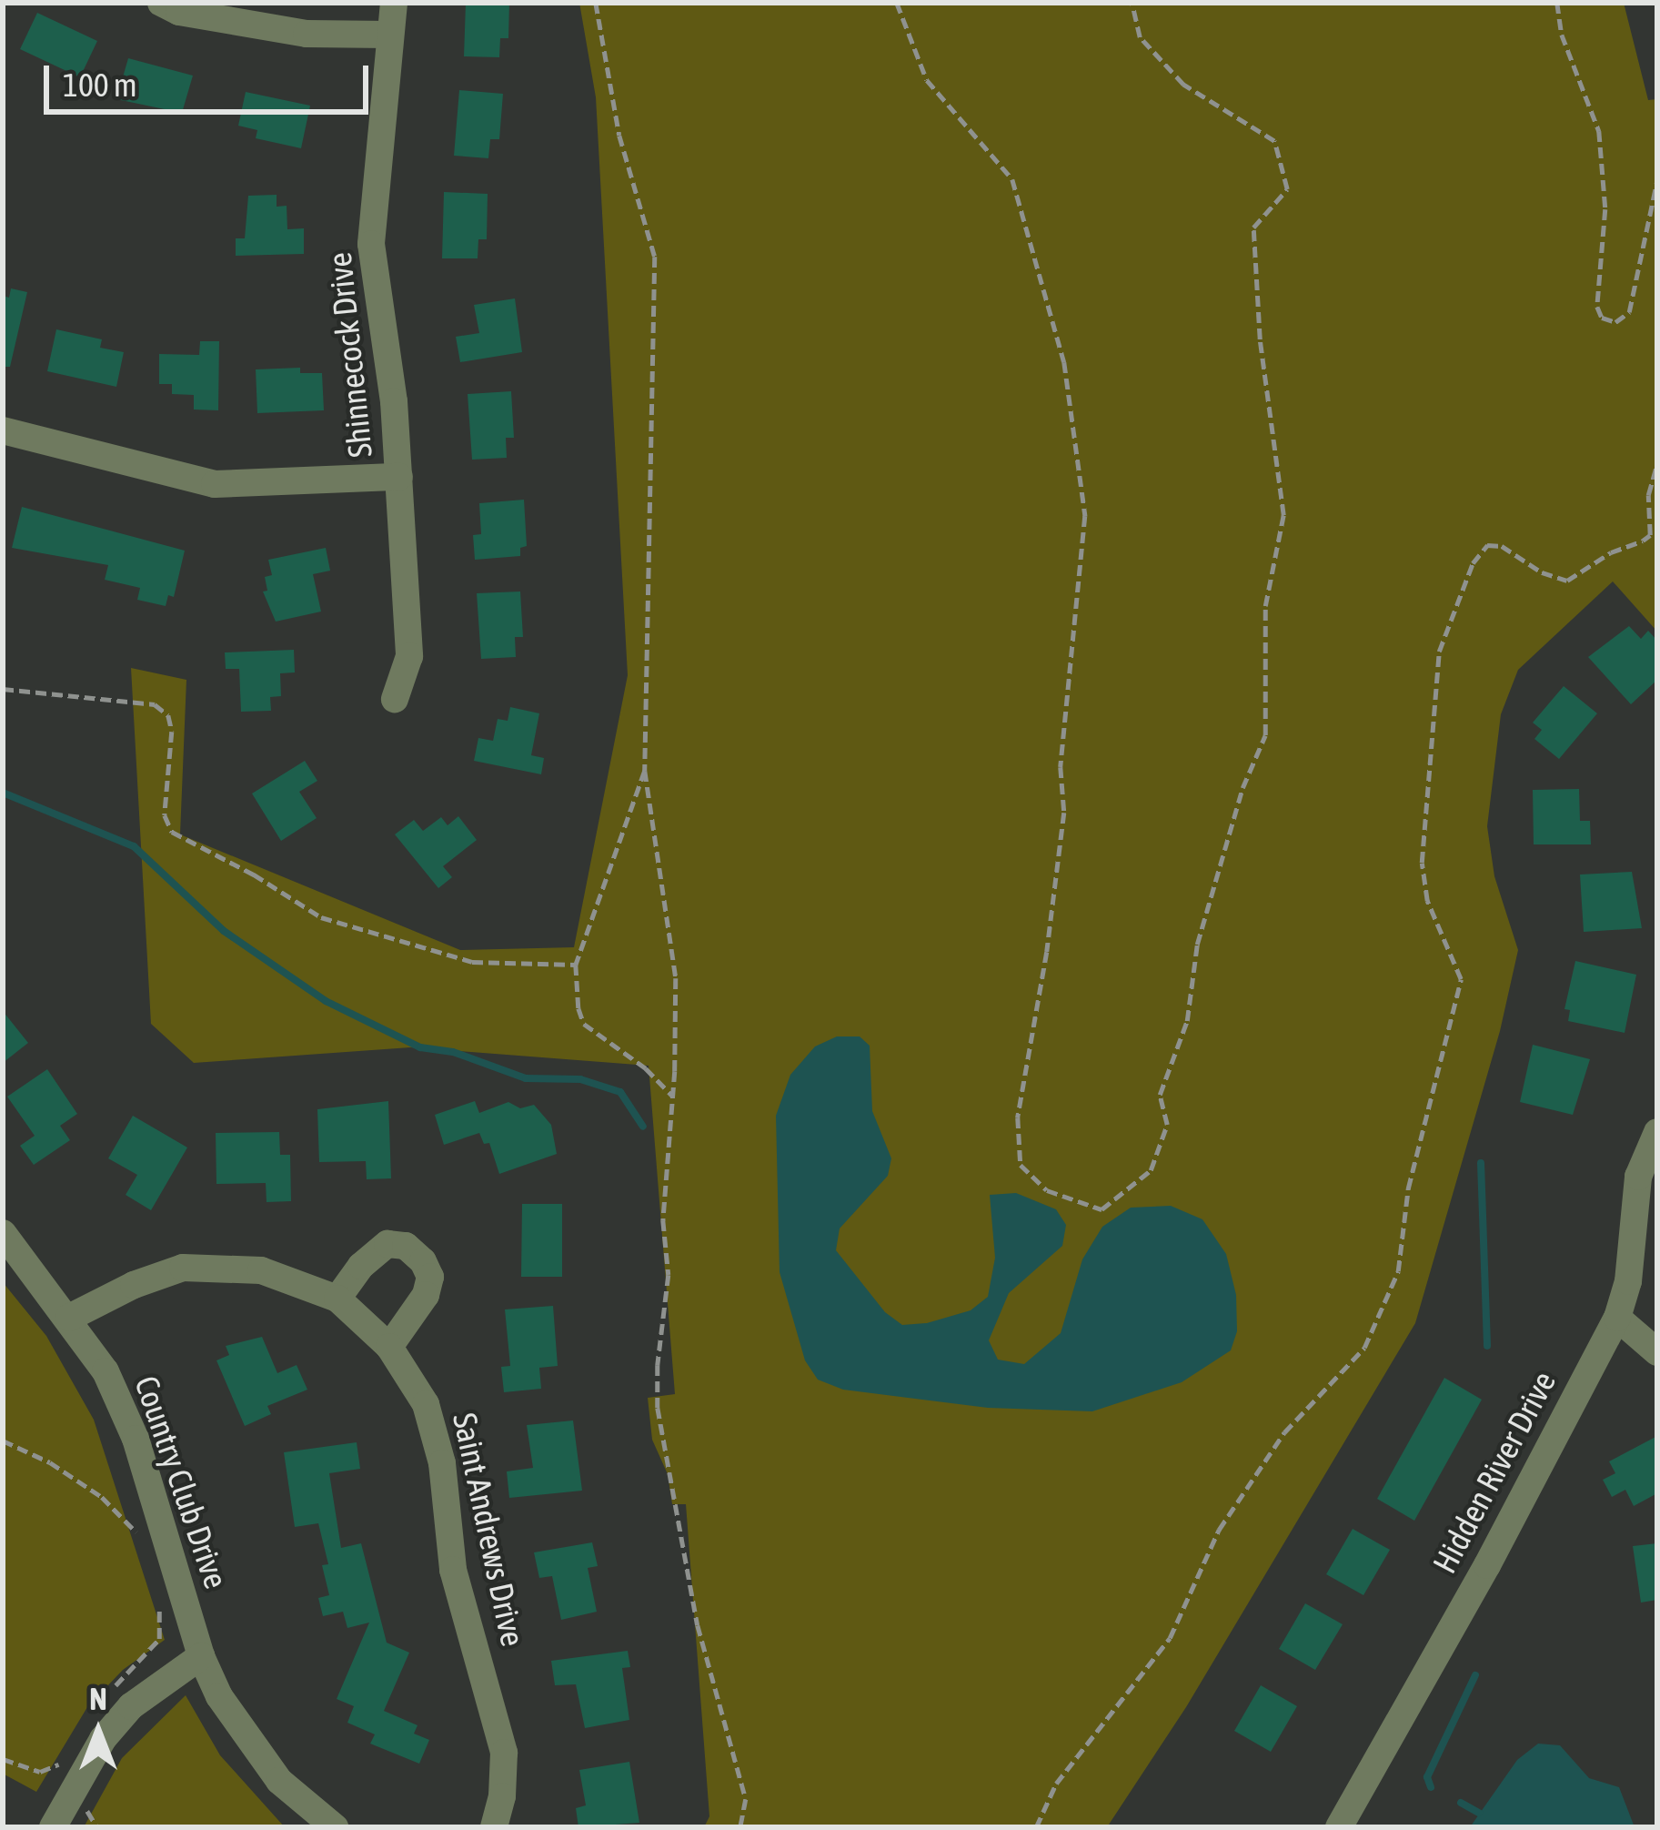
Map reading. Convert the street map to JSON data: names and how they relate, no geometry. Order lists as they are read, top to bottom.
{
  "streets": {
    "street": [
      "Shinnecock Drive",
      "Hidden River Drive",
      "Country Club Drive",
      "Saint Andrews Drive"
    ]
  },
  "crossings": [
    ["Country Club Drive", "Saint Andrews Drive"]
  ],
  "scale_bar": "100 m",
  "north": "top"
}
